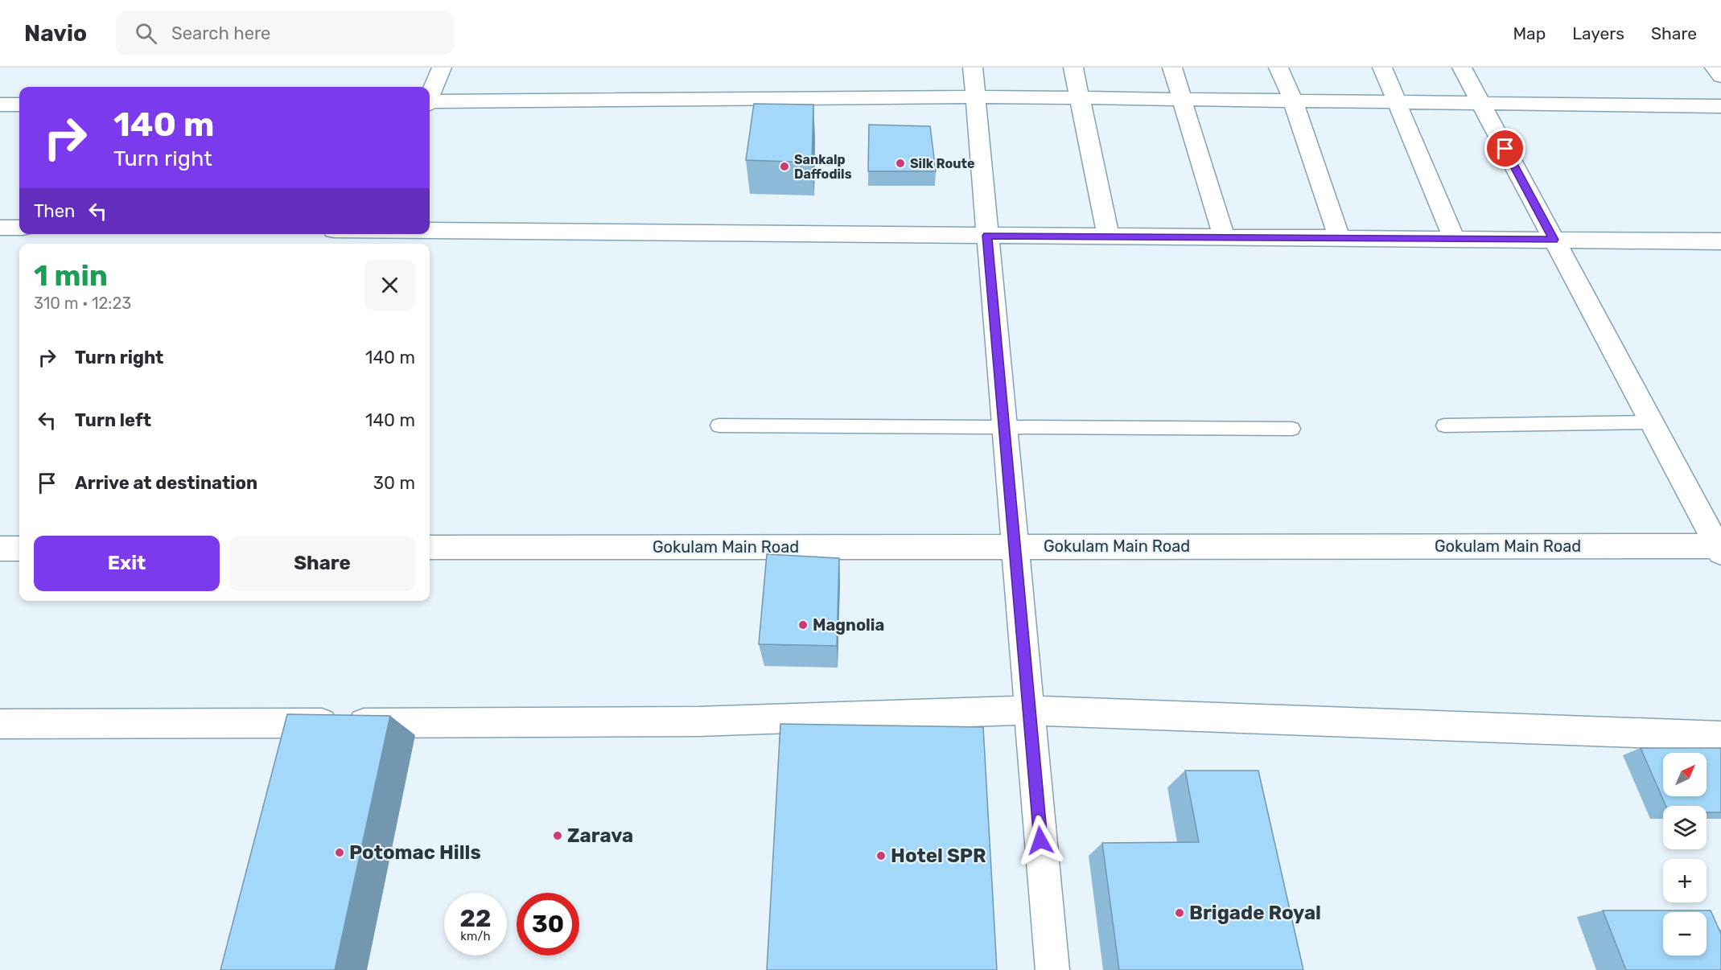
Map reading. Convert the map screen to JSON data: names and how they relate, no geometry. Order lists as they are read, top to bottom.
{
  "streets": {
    "street": ["Gokulam Main Road"]
  },
  "places": [
    "Silk Route",
    "Sankalp Daffodils",
    "Magnolia",
    "Zarava",
    "Potomac Hills",
    "Hotel SPR",
    "Brigade Royal"
  ],
  "north": "top right",
  "page": {
    "header": "Navio",
    "search": "Search here",
    "nav": ["Map", "Layers", "Share"],
    "turn": ["140 m", "Turn right"],
    "then": "Then",
    "heading": ["1 min", "310 m · 12:23"],
    "list": [
      {
        "name": "Turn right",
        "value": "140 m"
      },
      {
        "name": "Turn left",
        "value": "140 m"
      },
      {
        "name": "Arrive at destination",
        "value": "30 m"
      }
    ],
    "buttons": ["Exit", "Share"],
    "map_buttons": ["+", "−"],
    "speed": "22 km/h",
    "limit": "30"
  }
}
